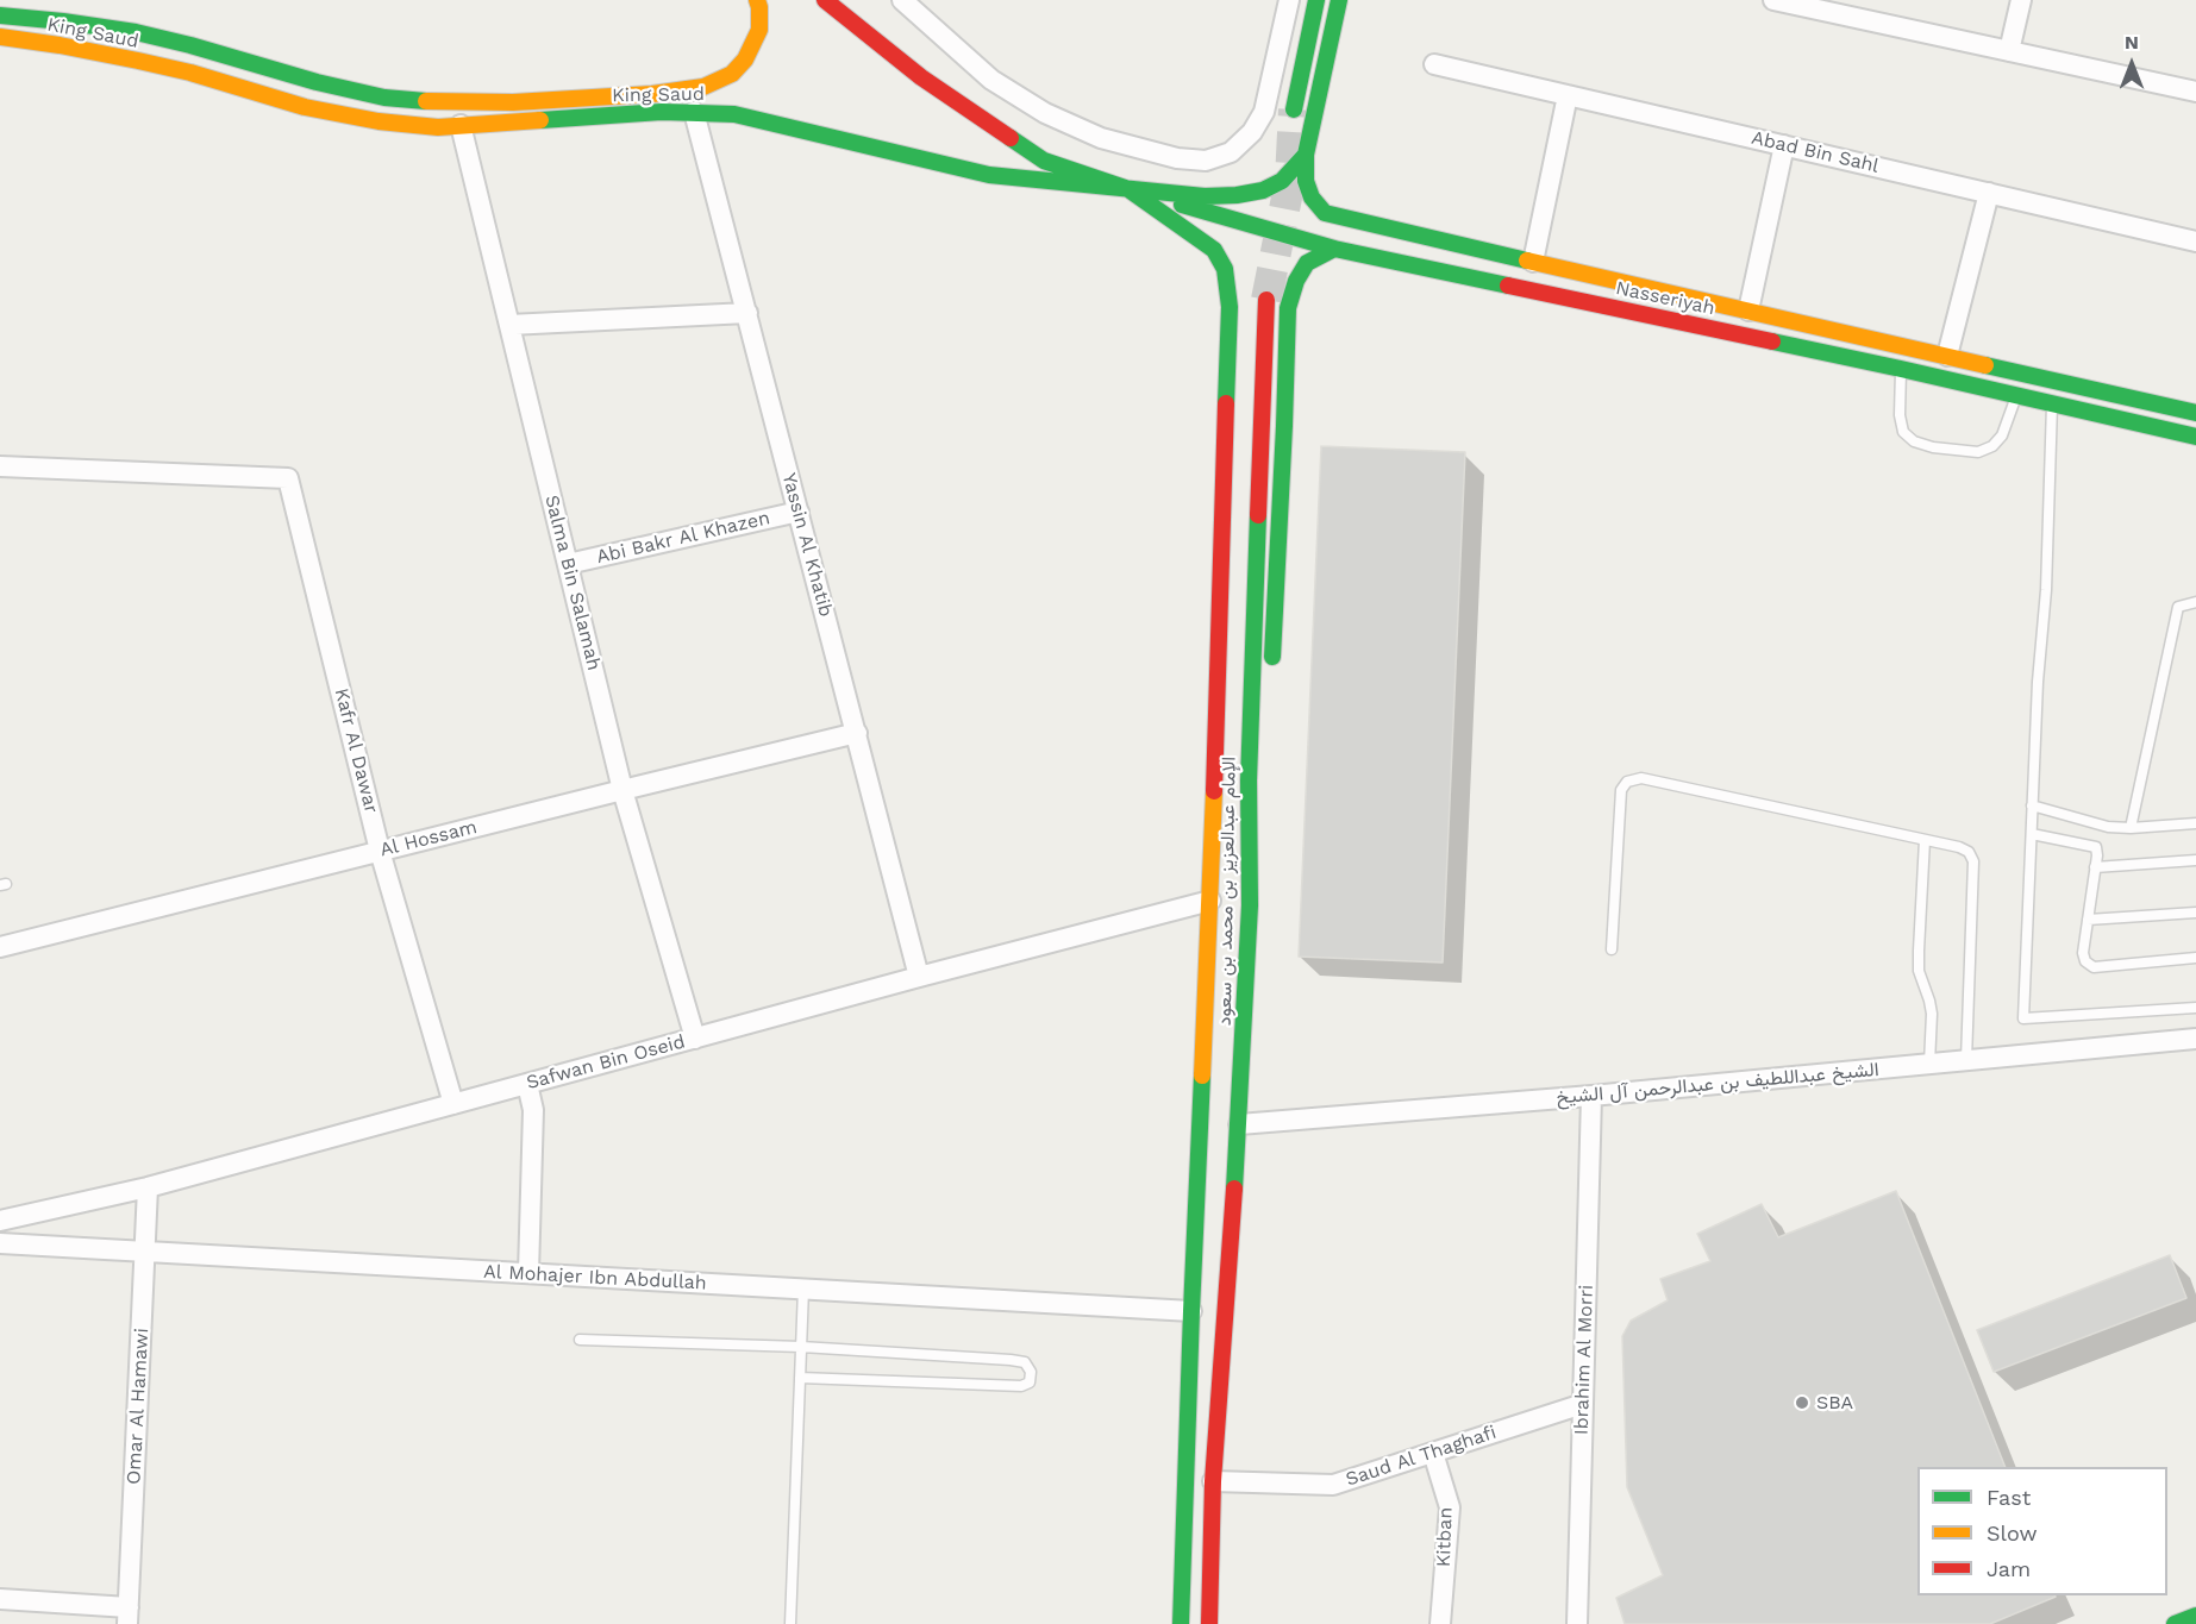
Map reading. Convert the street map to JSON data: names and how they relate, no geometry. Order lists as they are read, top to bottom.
{
  "streets": {
    "main road": ["King Saud", "Nasseriyah", "الإمام عبدالعزيز بن محمد بن سعود"],
    "street": [
      "Abad Bin Sahl",
      "Abi Bakr Al Khazen",
      "Yassin Al Khatib",
      "Salma Bin Salamah",
      "Kafr Al Dawar",
      "Al Hossam",
      "Safwan Bin Oseid",
      "الشيخ عبداللطيف بن عبدالرحمن آل الشيخ",
      "Al Mohajer Ibn Abdullah",
      "Ibrahim Al Morri",
      "Omar Al Hamawi",
      "Saud Al Thaghafi",
      "Kitban"
    ]
  },
  "crossings": [
    ["King Saud", "Nasseriyah"],
    ["King Saud", "Yassin Al Khatib"],
    ["King Saud", "Salma Bin Salamah"],
    ["King Saud", "الإمام عبدالعزيز بن محمد بن سعود"],
    ["Nasseriyah", "الإمام عبدالعزيز بن محمد بن سعود"],
    ["Abi Bakr Al Khazen", "Yassin Al Khatib"],
    ["Abi Bakr Al Khazen", "Salma Bin Salamah"],
    ["Yassin Al Khatib", "Al Hossam"],
    ["Yassin Al Khatib", "Safwan Bin Oseid"],
    ["Salma Bin Salamah", "Al Hossam"],
    ["Salma Bin Salamah", "Safwan Bin Oseid"],
    ["Kafr Al Dawar", "Al Hossam"],
    ["Kafr Al Dawar", "Safwan Bin Oseid"],
    ["الإمام عبدالعزيز بن محمد بن سعود", "Safwan Bin Oseid"],
    ["الإمام عبدالعزيز بن محمد بن سعود", "الشيخ عبداللطيف بن عبدالرحمن آل الشيخ"],
    ["الإمام عبدالعزيز بن محمد بن سعود", "Al Mohajer Ibn Abdullah"],
    ["الإمام عبدالعزيز بن محمد بن سعود", "Saud Al Thaghafi"],
    ["Safwan Bin Oseid", "Omar Al Hamawi"],
    ["الشيخ عبداللطيف بن عبدالرحمن آل الشيخ", "Ibrahim Al Morri"],
    ["Al Mohajer Ibn Abdullah", "Omar Al Hamawi"],
    ["Ibrahim Al Morri", "Saud Al Thaghafi"],
    ["Saud Al Thaghafi", "Kitban"]
  ],
  "places": ["SBA"],
  "legend": ["Fast", "Slow", "Jam"],
  "north": "top"
}
